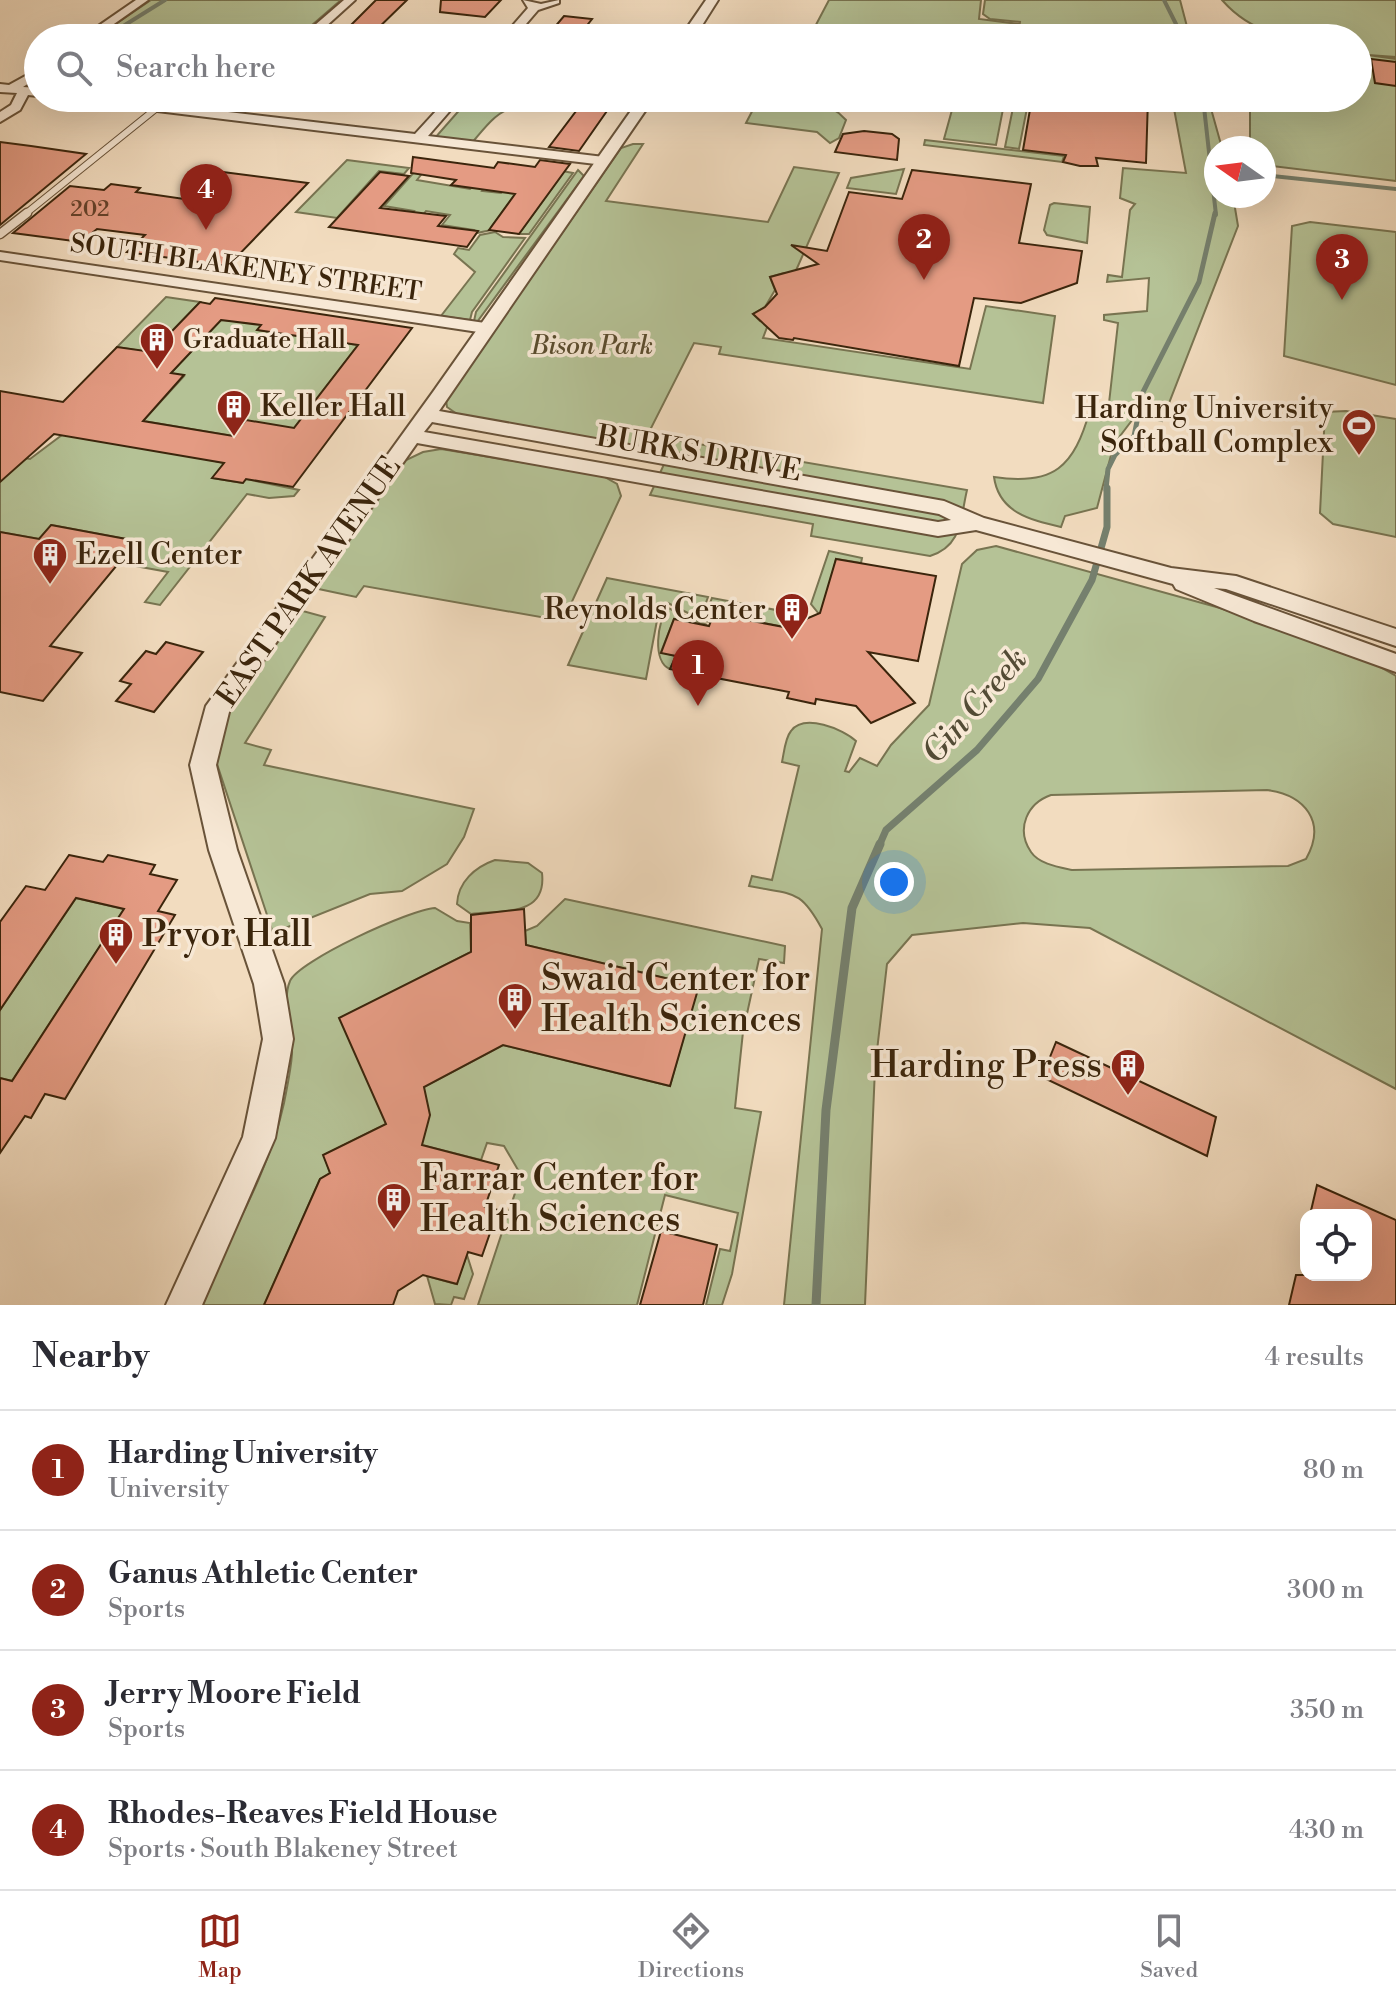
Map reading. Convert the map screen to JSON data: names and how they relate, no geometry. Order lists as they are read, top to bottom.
{
  "streets": {
    "street": ["SOUTH BLAKENEY STREET", "BURKS DRIVE", "EAST PARK AVENUE"]
  },
  "crossings": [
    ["SOUTH BLAKENEY STREET", "EAST PARK AVENUE"],
    ["BURKS DRIVE", "EAST PARK AVENUE"]
  ],
  "water": ["Gin Creek"],
  "parks": ["Bison Park"],
  "places": {
    "building": [
      "Graduate Hall",
      "Keller Hall",
      "Ezell Center",
      "Reynolds Center",
      "Pryor Hall",
      "Swaid Center for Health Sciences",
      "Harding Press",
      "Farrar Center for Health Sciences"
    ],
    "sports": ["Harding University Softball Complex"]
  },
  "house_numbers": ["202"],
  "north": "left",
  "page": {
    "search": "Search here",
    "pins": [
      "4",
      "2",
      "3",
      "1"
    ],
    "heading": ["Nearby", "4 results"],
    "list": [
      {
        "mark": "1",
        "name": "Harding University",
        "note": "University",
        "value": "80 m"
      },
      {
        "mark": "2",
        "name": "Ganus Athletic Center",
        "note": "Sports",
        "value": "300 m"
      },
      {
        "mark": "3",
        "name": "Jerry Moore Field",
        "note": "Sports",
        "value": "350 m"
      },
      {
        "mark": "4",
        "name": "Rhodes-Reaves Field House",
        "note": "Sports · South Blakeney Street",
        "value": "430 m"
      }
    ],
    "nav": ["Map", "Directions", "Saved"]
  }
}
